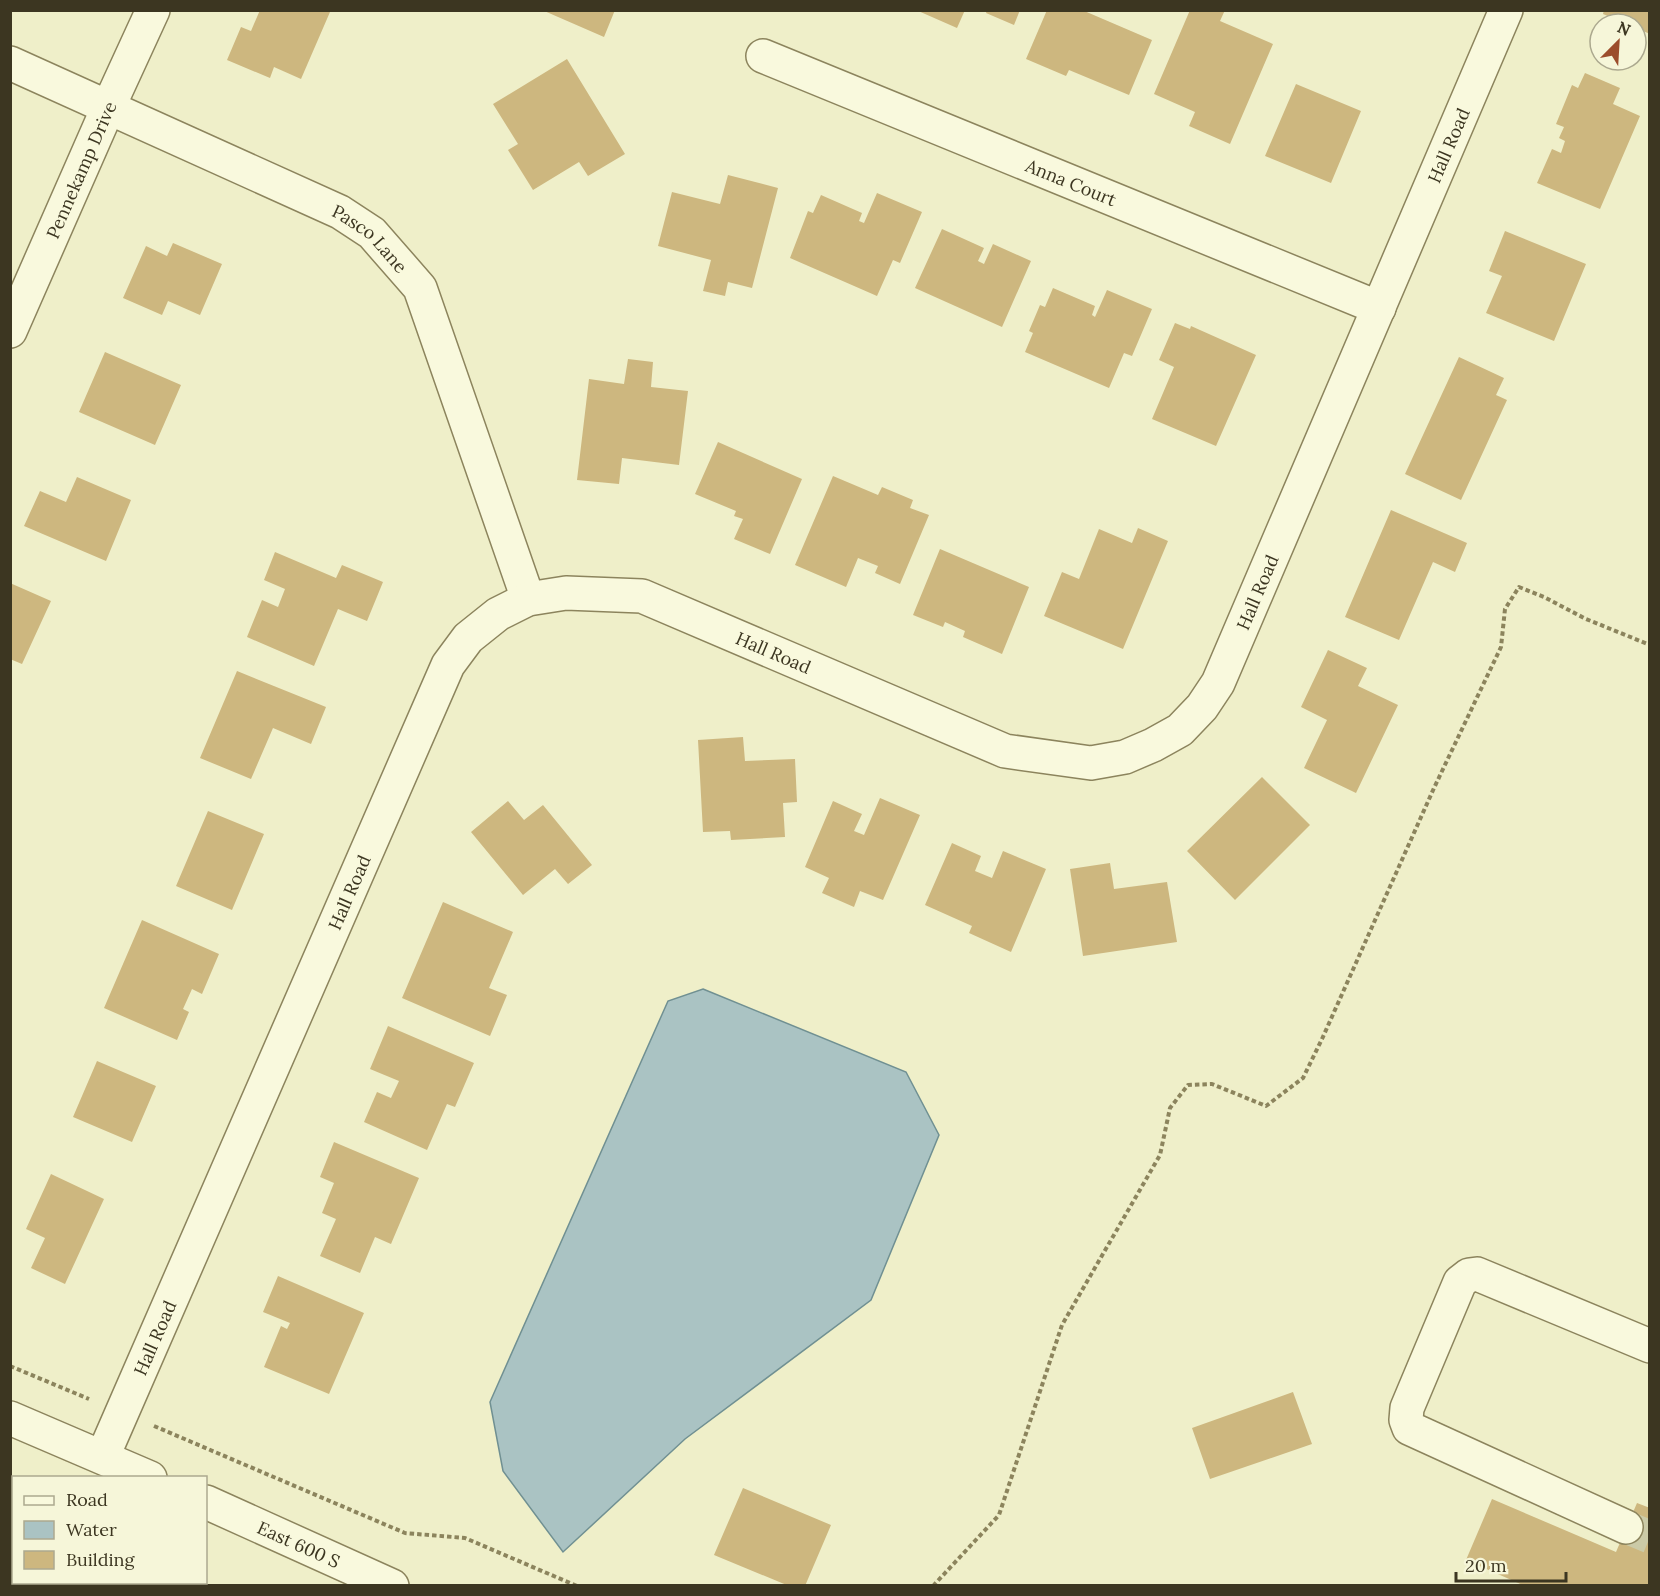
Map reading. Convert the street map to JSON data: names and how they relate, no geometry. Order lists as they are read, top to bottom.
{
  "streets": {
    "street": [
      "Hall Road",
      "Pennekamp Drive",
      "Anna Court",
      "Pasco Lane",
      "East 600 S"
    ]
  },
  "crossings": [
    ["Hall Road", "Anna Court"],
    ["Hall Road", "Pasco Lane"],
    ["Pennekamp Drive", "Pasco Lane"]
  ],
  "legend": ["Road", "Water", "Building"],
  "scale_bar": "20 m",
  "north": "top right"
}
